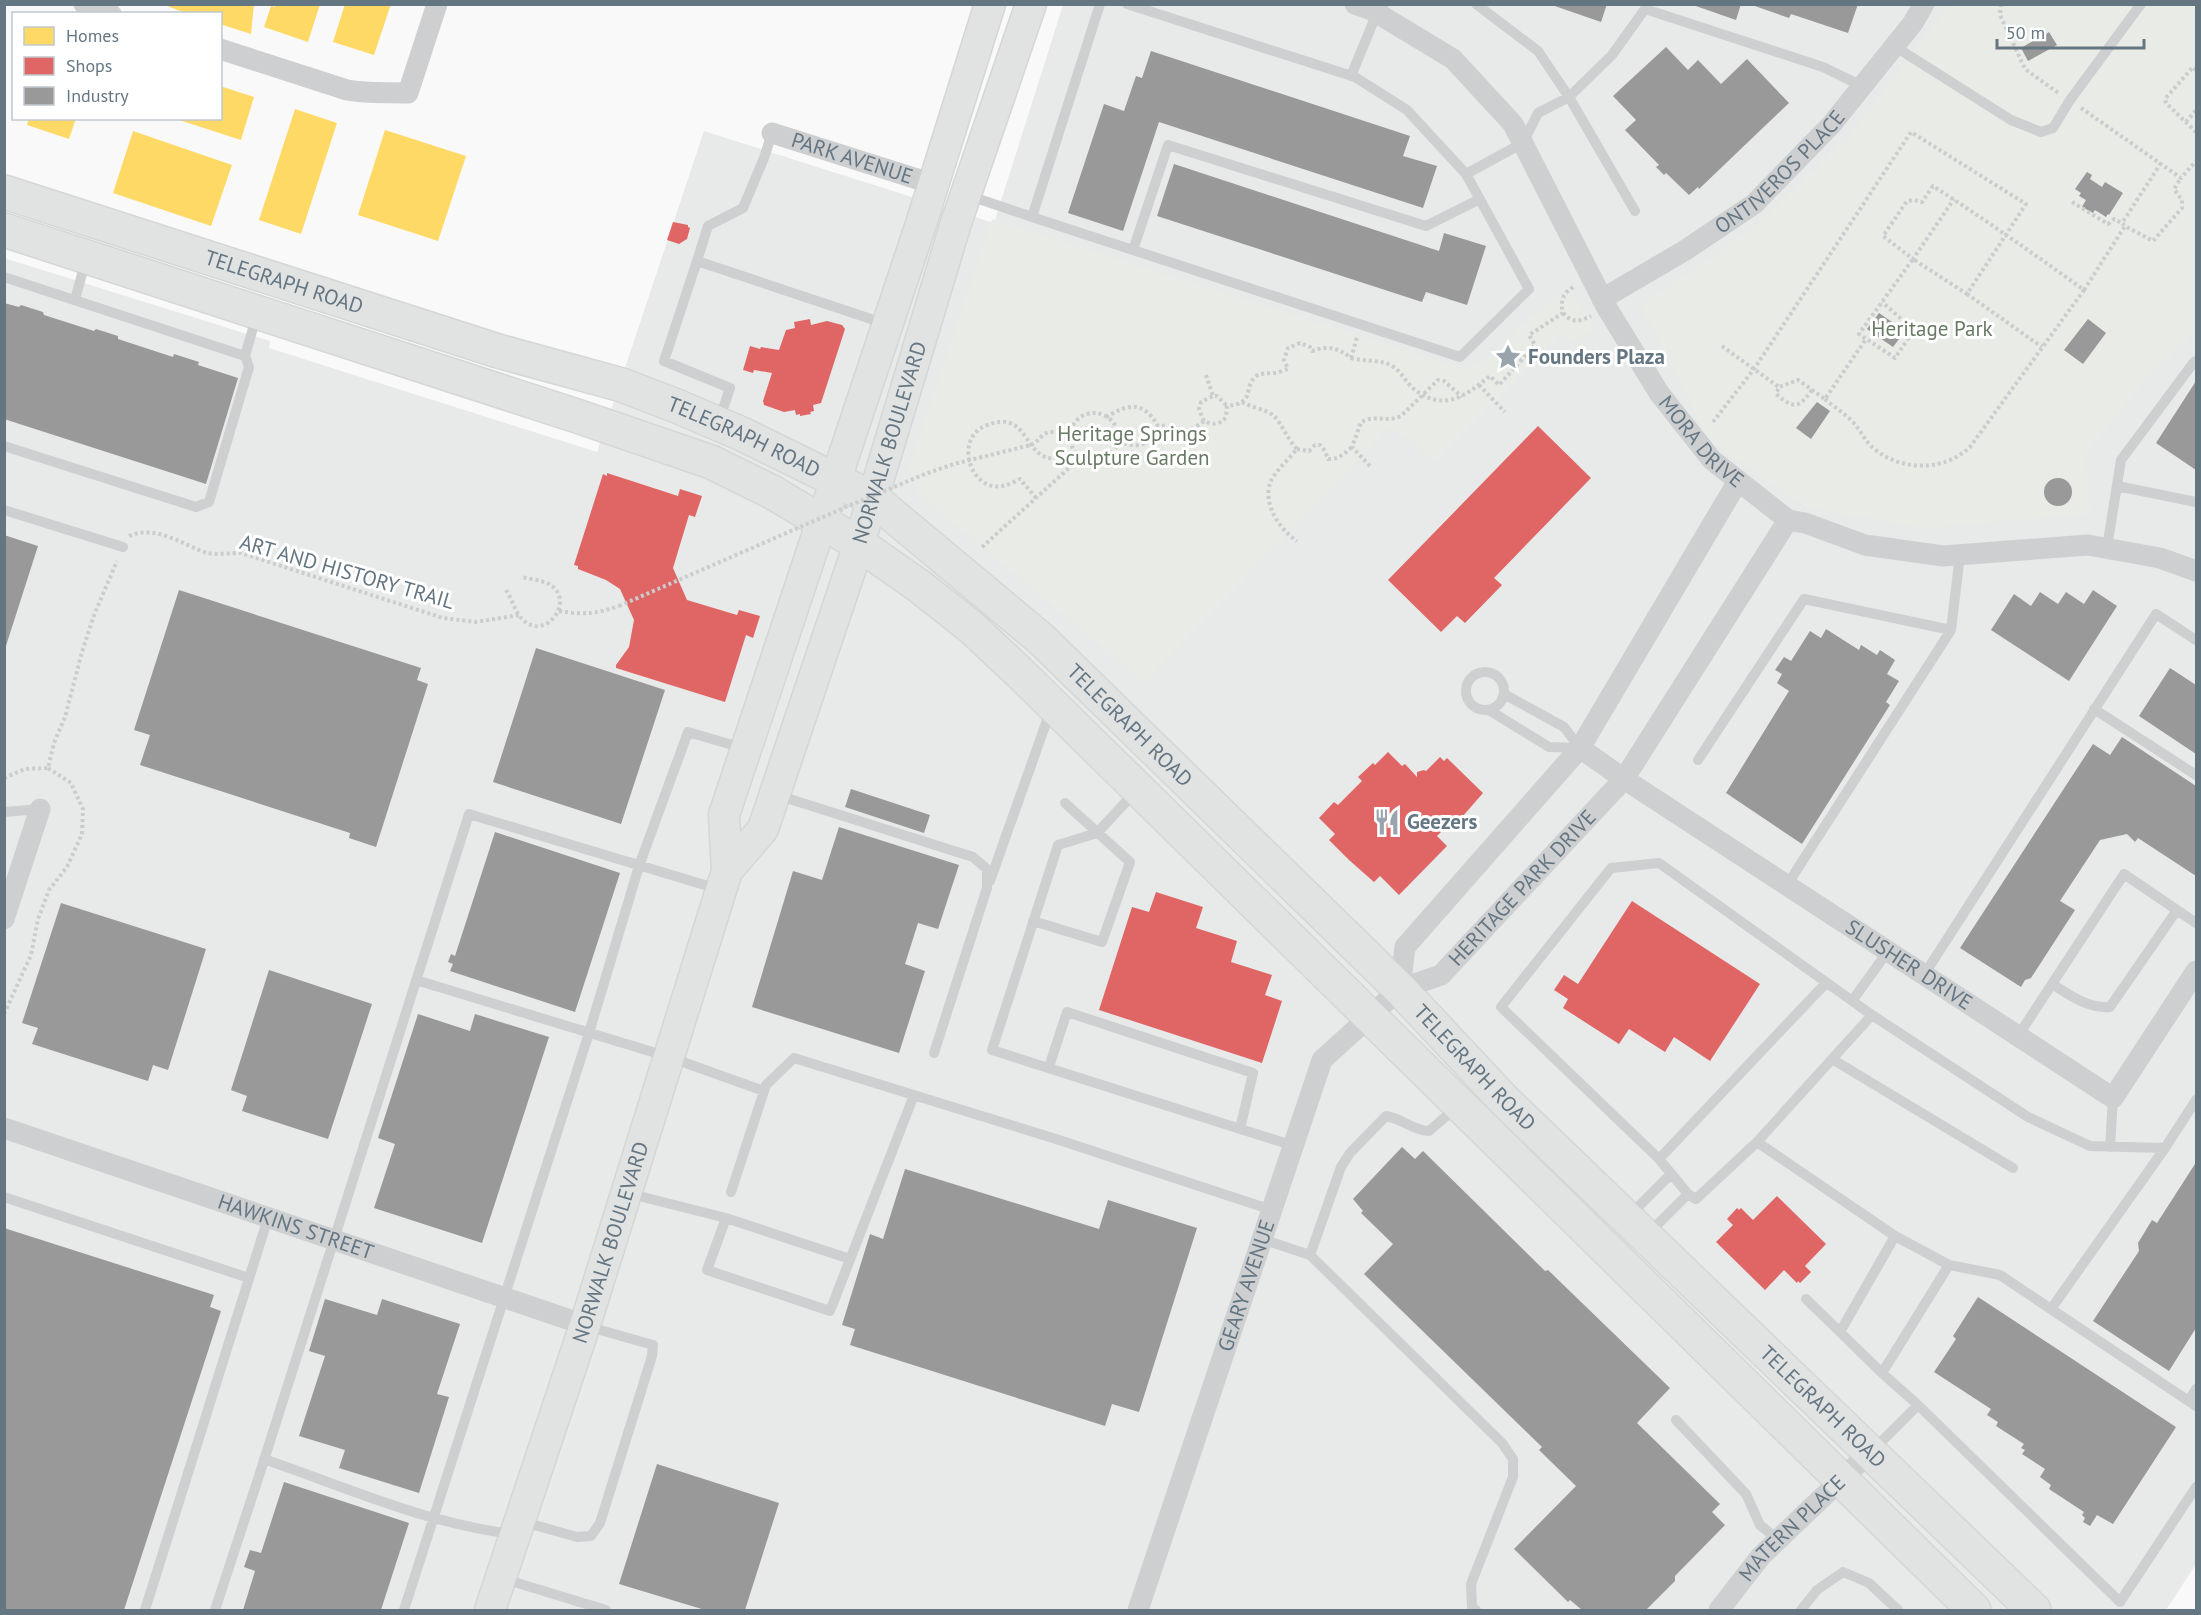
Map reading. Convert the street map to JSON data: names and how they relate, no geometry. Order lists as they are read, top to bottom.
{
  "streets": {
    "main road": ["TELEGRAPH ROAD", "NORWALK BOULEVARD"],
    "street": [
      "PARK AVENUE",
      "ONTIVEROS PLACE",
      "MORA DRIVE",
      "HERITAGE PARK DRIVE",
      "SLUSHER DRIVE",
      "HAWKINS STREET",
      "GEARY AVENUE",
      "MATERN PLACE"
    ],
    "path": ["ART AND HISTORY TRAIL"]
  },
  "crossings": [
    ["PARK AVENUE", "NORWALK BOULEVARD"],
    ["ONTIVEROS PLACE", "MORA DRIVE"],
    ["TELEGRAPH ROAD", "NORWALK BOULEVARD"],
    ["TELEGRAPH ROAD", "HERITAGE PARK DRIVE"],
    ["TELEGRAPH ROAD", "GEARY AVENUE"],
    ["TELEGRAPH ROAD", "MATERN PLACE"],
    ["MORA DRIVE", "HERITAGE PARK DRIVE"],
    ["NORWALK BOULEVARD", "HAWKINS STREET"],
    ["HERITAGE PARK DRIVE", "SLUSHER DRIVE"],
    ["HERITAGE PARK DRIVE", "GEARY AVENUE"]
  ],
  "parks": ["Heritage Park", "Heritage Springs Sculpture Garden"],
  "places": {
    "place": ["Founders Plaza"],
    "restaurant": ["Geezers"]
  },
  "legend": ["Homes", "Shops", "Industry"],
  "scale_bar": "50 m"
}
